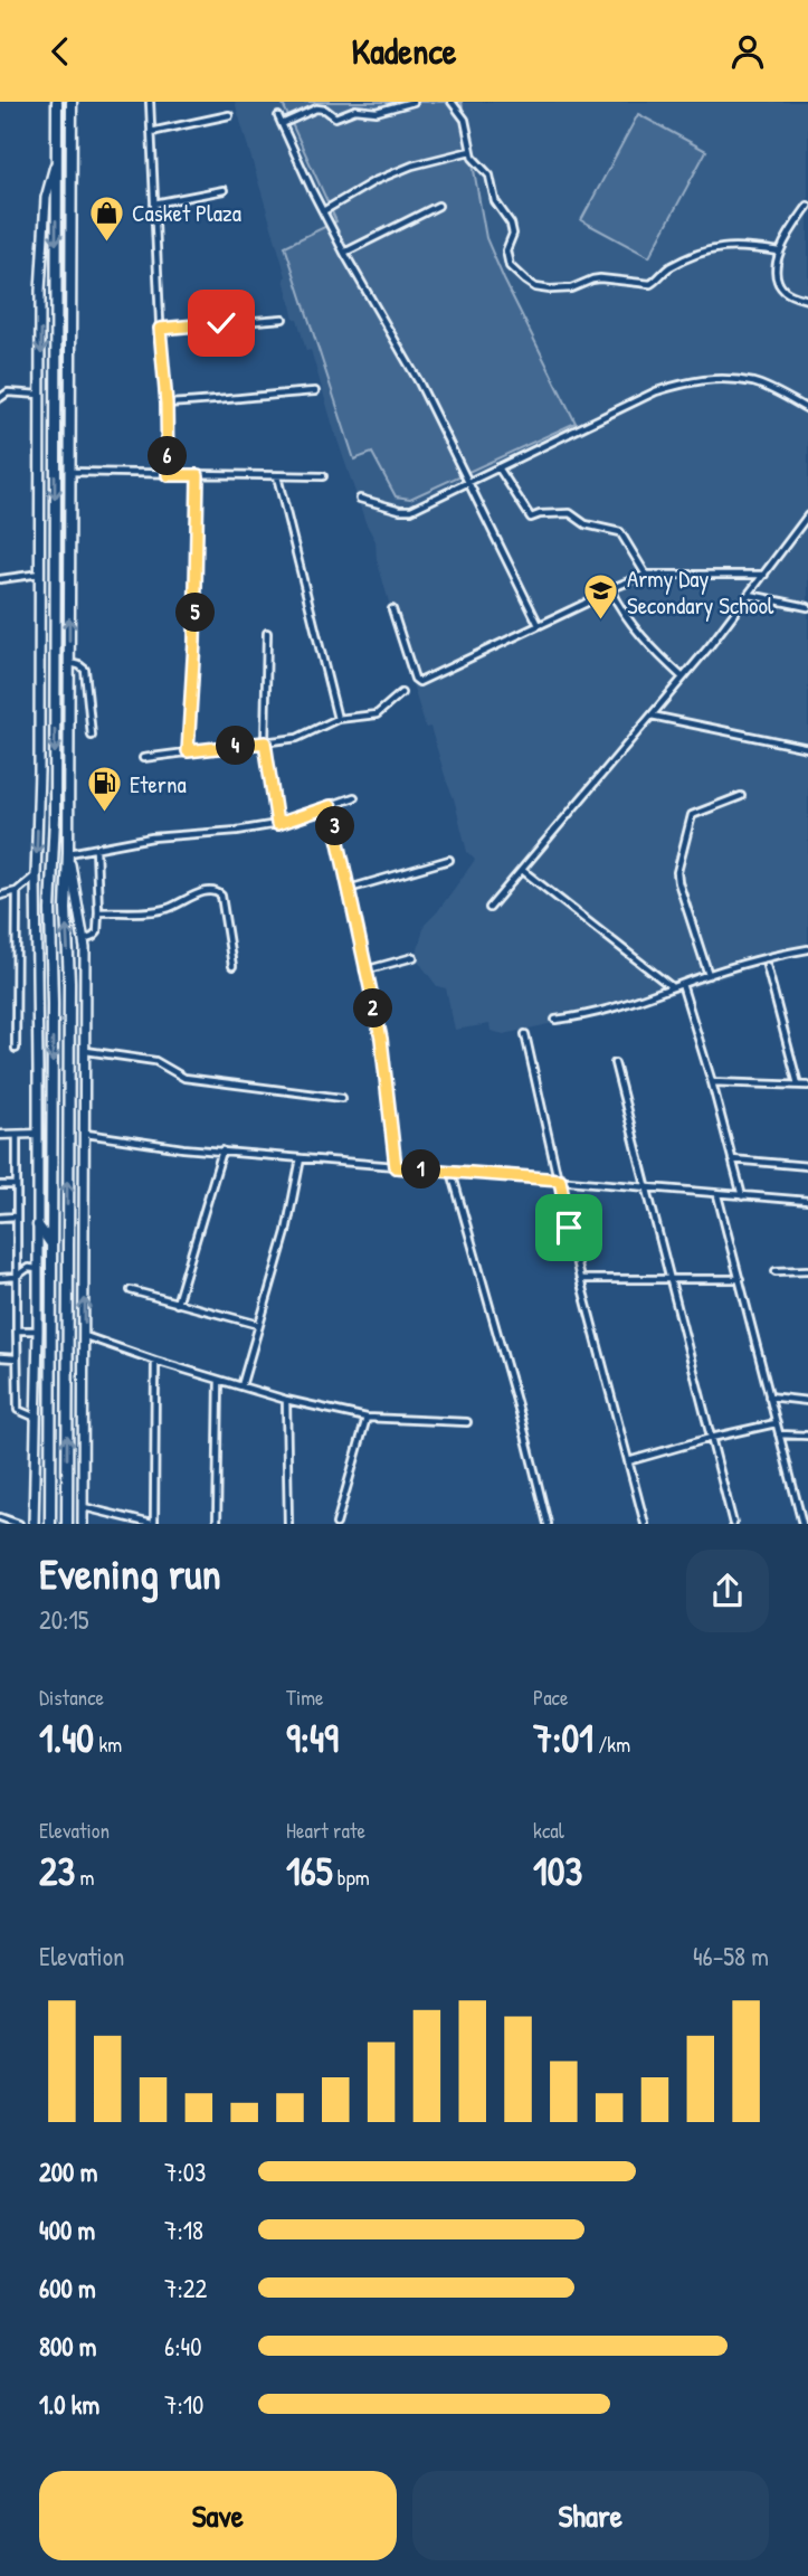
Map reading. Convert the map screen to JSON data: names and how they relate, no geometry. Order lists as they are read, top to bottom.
{
  "places": {
    "shop": ["Casket Plaza"],
    "school or university": ["Army Day Secondary School"],
    "fuel station": ["Eterna"]
  },
  "page": {
    "header": "Kadence",
    "pins": [
      "6",
      "5",
      "4",
      "3",
      "2",
      "1"
    ],
    "heading": ["Evening run", "20:15"],
    "stats": [
      ["Distance", "1.40 km"],
      ["Time", "9:49"],
      ["Pace", "7:01 /km"],
      ["Elevation", "23 m"],
      ["Heart rate", "165 bpm"],
      ["kcal", "103"]
    ],
    "chart": ["Elevation", "46–58 m"],
    "list": [
      {
        "name": "200 m",
        "note": "7:03"
      },
      {
        "name": "400 m",
        "note": "7:18"
      },
      {
        "name": "600 m",
        "note": "7:22"
      },
      {
        "name": "800 m",
        "note": "6:40"
      },
      {
        "name": "1.0 km",
        "note": "7:10"
      }
    ],
    "buttons": ["Save", "Share"]
  }
}
